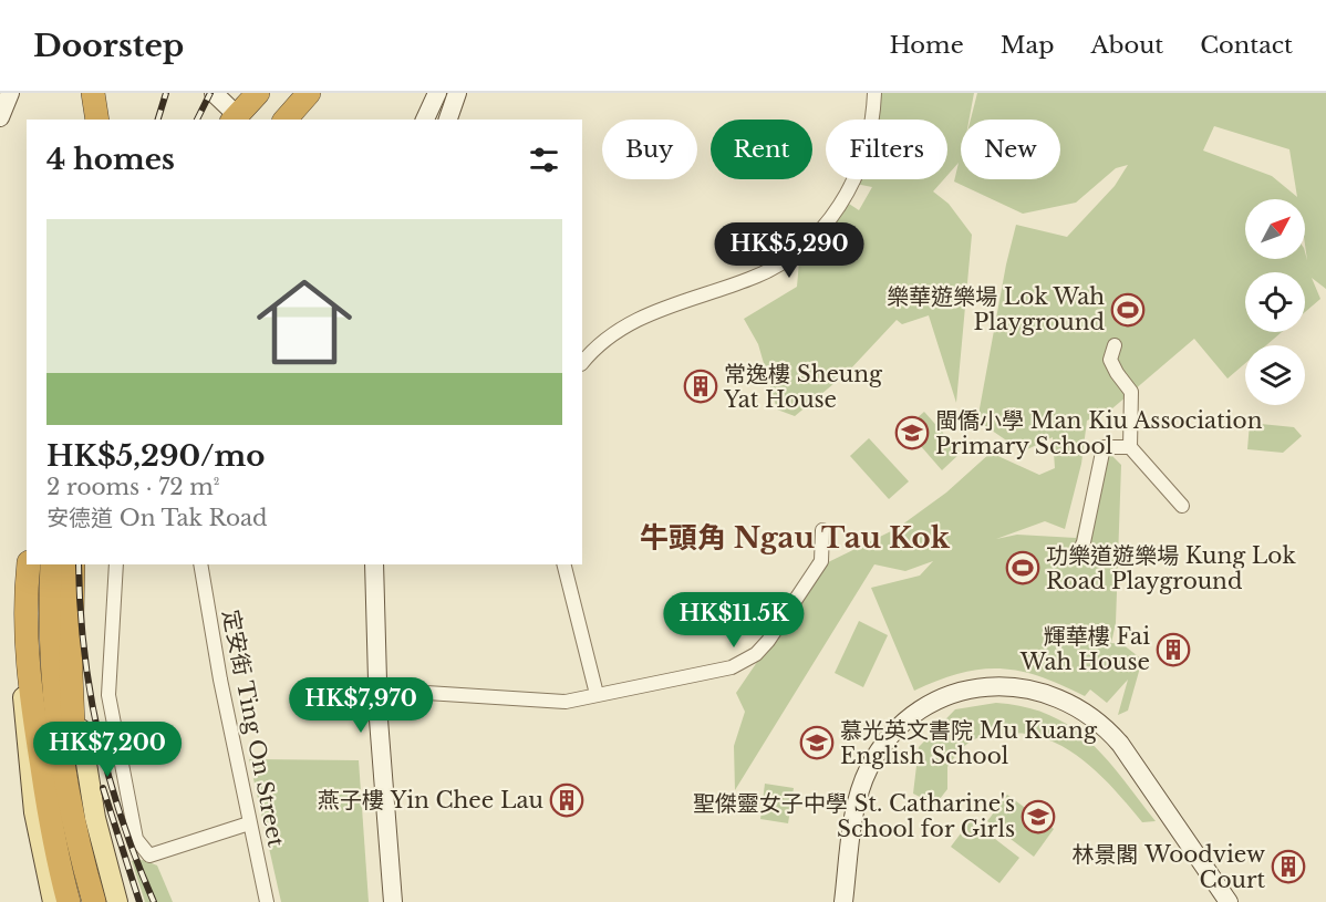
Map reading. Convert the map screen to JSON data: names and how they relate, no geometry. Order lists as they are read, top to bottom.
{
  "streets": {
    "street": ["定安街 Ting On Street"]
  },
  "districts": ["牛頭角 Ngau Tau Kok"],
  "places": {
    "sports": ["樂華遊樂場 Lok Wah Playground", "功樂道遊樂場 Kung Lok Road Playground"],
    "building": [
      "常逸樓 Sheung Yat House",
      "輝華樓 Fai Wah House",
      "燕子樓 Yin Chee Lau",
      "林景閣 Woodview Court"
    ],
    "school or university": ["閩僑小學 Man Kiu Association Primary School", "慕光英文書院 Mu Kuang English School", "聖傑靈女子中學 St. Catharine's School for Girls"]
  },
  "north": "top right",
  "page": {
    "header": "Doorstep",
    "nav": [
      "Home",
      "Map",
      "About",
      "Contact"
    ],
    "chip": [
      "Buy",
      "Rent",
      "Filters",
      "New"
    ],
    "heading": "4 homes",
    "list": [
      {
        "name": "HK$5,290/mo",
        "note": "2 rooms · 72 m² · 安德道 On Tak Road"
      }
    ],
    "price": [
      "HK$5,290",
      "HK$11.5K",
      "HK$7,970",
      "HK$7,200"
    ]
  }
}
